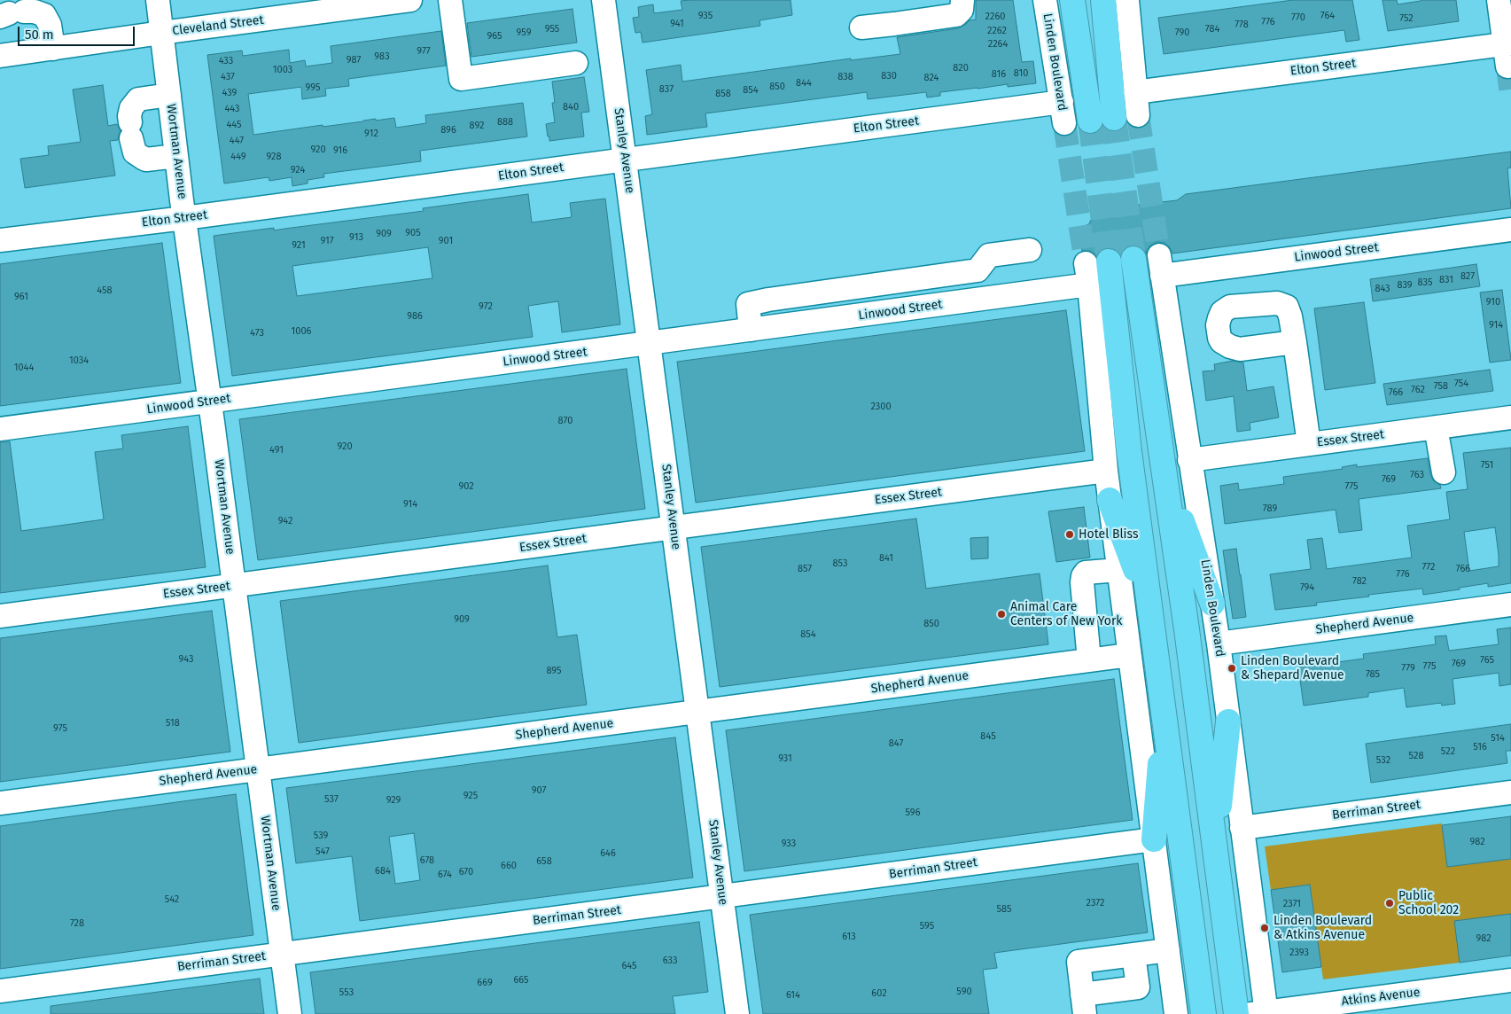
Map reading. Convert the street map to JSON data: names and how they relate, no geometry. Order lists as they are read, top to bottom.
{
  "streets": {
    "street": [
      "Cleveland Street",
      "Linden Boulevard",
      "Elton Street",
      "Stanley Avenue",
      "Wortman Avenue",
      "Linwood Street",
      "Essex Street",
      "Shepherd Avenue",
      "Berriman Street",
      "Atkins Avenue"
    ]
  },
  "crossings": [
    ["Cleveland Street", "Wortman Avenue"],
    ["Linden Boulevard", "Elton Street"],
    ["Linden Boulevard", "Linwood Street"],
    ["Linden Boulevard", "Essex Street"],
    ["Linden Boulevard", "Shepherd Avenue"],
    ["Linden Boulevard", "Berriman Street"],
    ["Linden Boulevard", "Atkins Avenue"],
    ["Elton Street", "Stanley Avenue"],
    ["Elton Street", "Wortman Avenue"],
    ["Stanley Avenue", "Linwood Street"],
    ["Stanley Avenue", "Essex Street"],
    ["Stanley Avenue", "Shepherd Avenue"],
    ["Stanley Avenue", "Berriman Street"],
    ["Wortman Avenue", "Linwood Street"],
    ["Wortman Avenue", "Essex Street"],
    ["Wortman Avenue", "Shepherd Avenue"],
    ["Wortman Avenue", "Berriman Street"]
  ],
  "places": [
    "Hotel Bliss",
    "Animal Care Centers of New York",
    "Linden Boulevard & Shepard Avenue",
    "Public School 202",
    "Linden Boulevard & Atkins Avenue"
  ],
  "house_numbers": [
    "935",
    "764",
    "2260",
    "770",
    "752",
    "776",
    "941",
    "778",
    "955",
    "784",
    "2262",
    "959",
    "790",
    "965",
    "2264",
    "977",
    "983",
    "987",
    "433",
    "820",
    "1003",
    "810",
    "816",
    "830",
    "437",
    "838",
    "824",
    "844",
    "850",
    "995",
    "837",
    "854",
    "439",
    "858",
    "840",
    "443",
    "888",
    "445",
    "892",
    "896",
    "912",
    "447",
    "920",
    "916",
    "449",
    "928",
    "924",
    "905",
    "909",
    "913",
    "917",
    "901",
    "921",
    "827",
    "831",
    "835",
    "839",
    "843",
    "458",
    "961",
    "910",
    "972",
    "986",
    "914",
    "1006",
    "473",
    "1034",
    "1044",
    "754",
    "758",
    "762",
    "766",
    "2300",
    "870",
    "920",
    "491",
    "751",
    "763",
    "769",
    "902",
    "775",
    "914",
    "789",
    "942",
    "841",
    "853",
    "772",
    "857",
    "766",
    "776",
    "782",
    "794",
    "909",
    "850",
    "854",
    "943",
    "765",
    "769",
    "775",
    "779",
    "895",
    "785",
    "518",
    "975",
    "845",
    "514",
    "847",
    "516",
    "522",
    "528",
    "931",
    "532",
    "907",
    "925",
    "537",
    "929",
    "596",
    "539",
    "982",
    "933",
    "547",
    "646",
    "678",
    "658",
    "660",
    "684",
    "670",
    "674",
    "542",
    "2372",
    "2371",
    "585",
    "728",
    "595",
    "613",
    "982",
    "2393",
    "633",
    "645",
    "665",
    "669",
    "590",
    "553",
    "602",
    "614"
  ],
  "scale_bar": "50 m"
}
